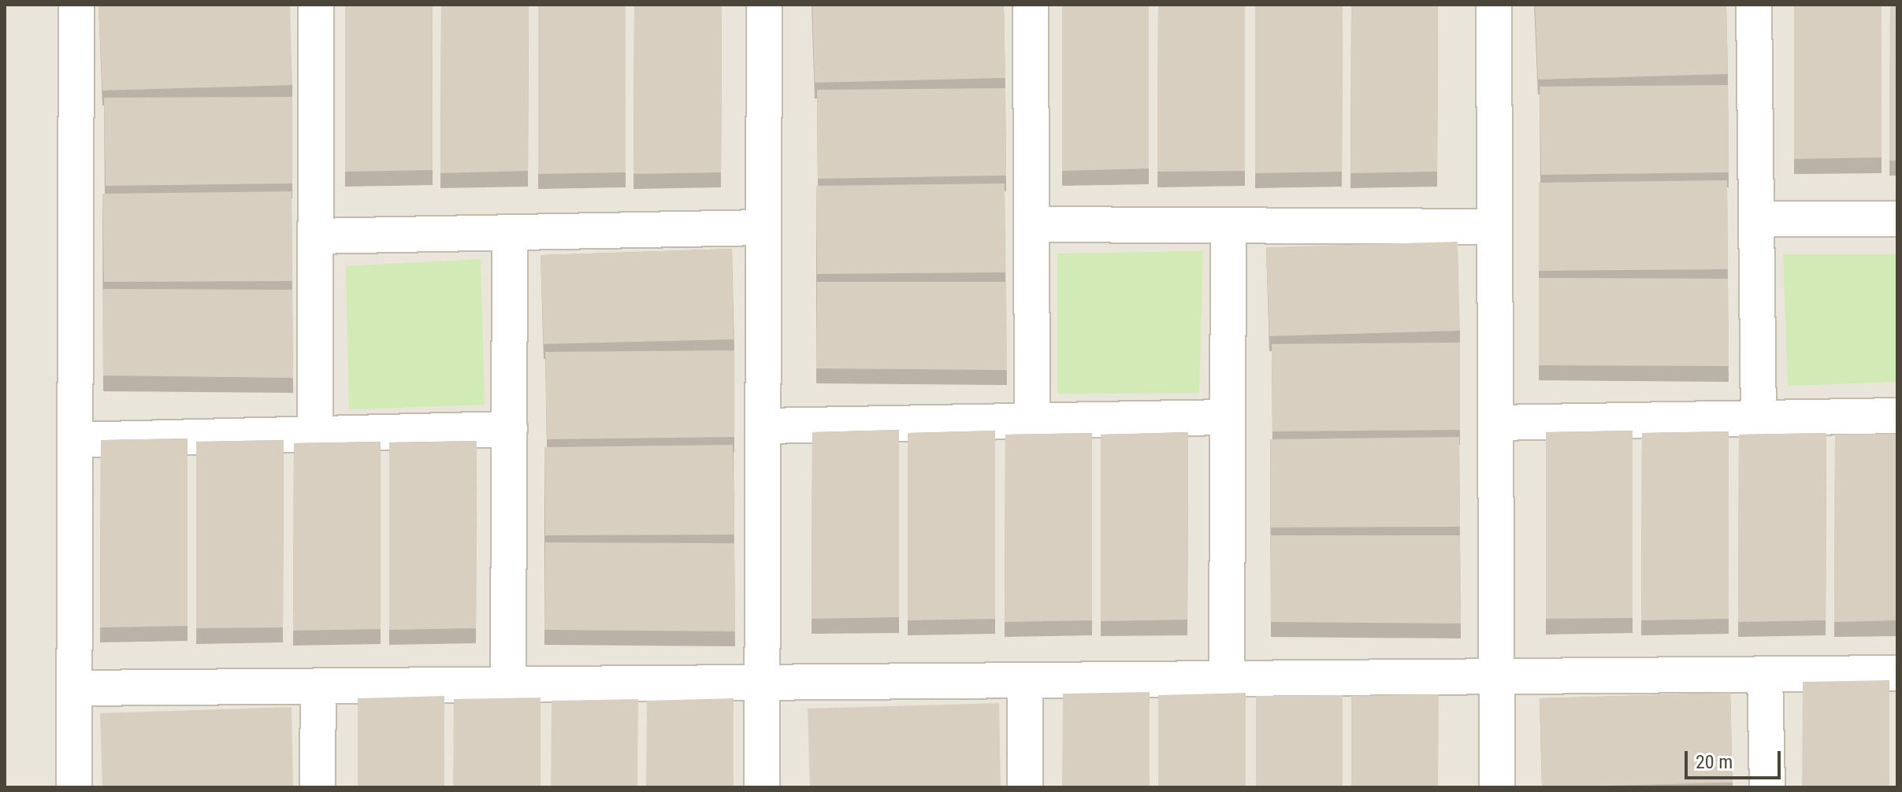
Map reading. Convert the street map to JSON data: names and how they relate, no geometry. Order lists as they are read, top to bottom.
{
  "scale_bar": "20 m"
}
